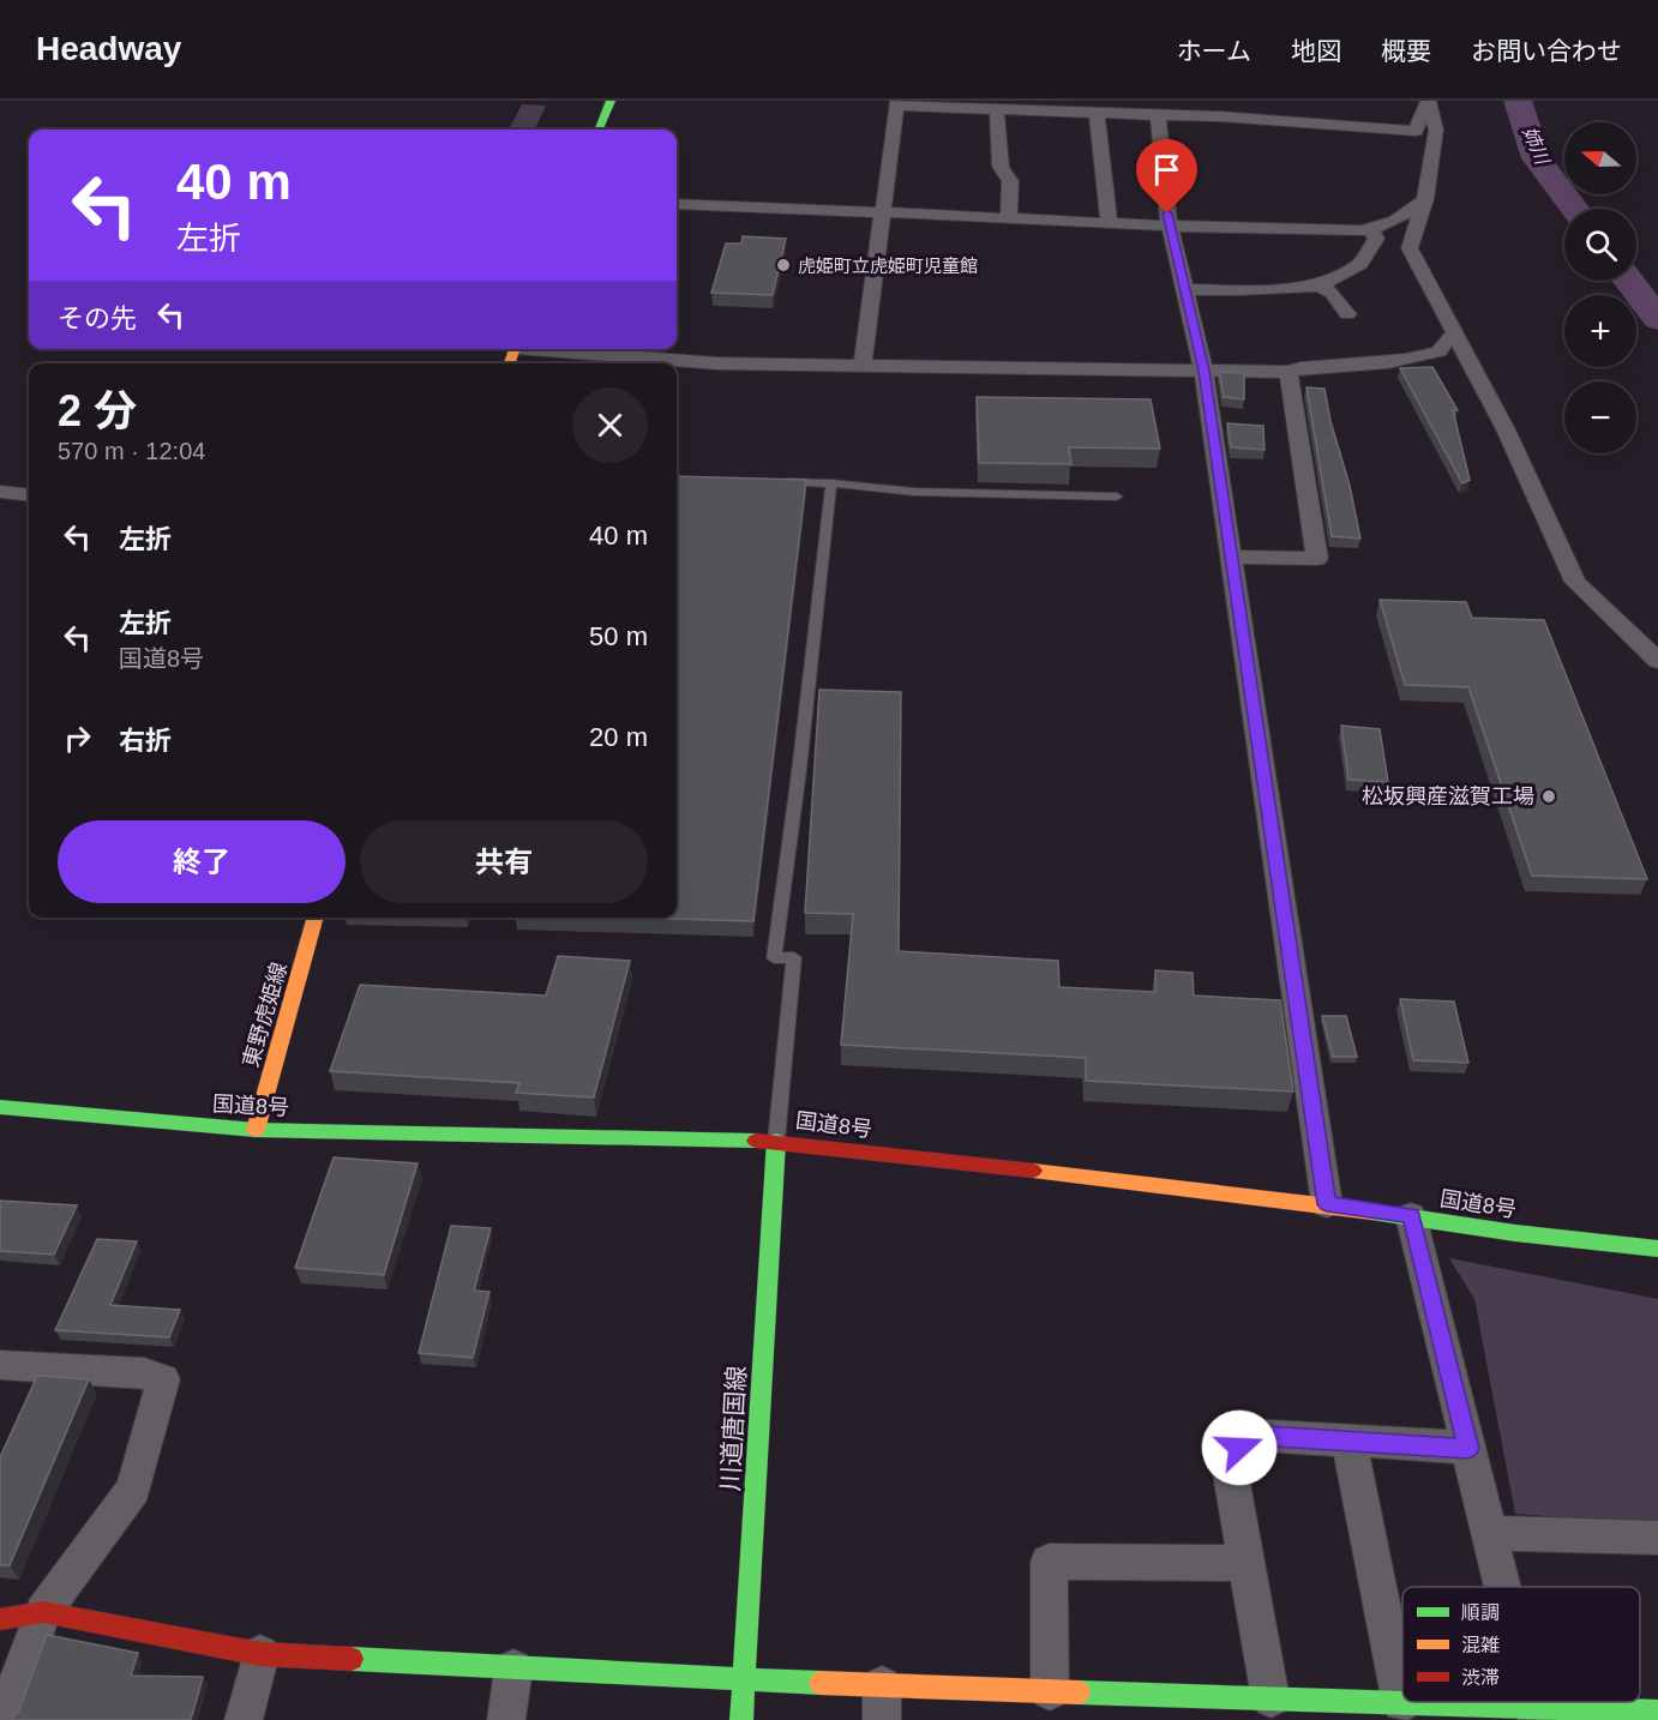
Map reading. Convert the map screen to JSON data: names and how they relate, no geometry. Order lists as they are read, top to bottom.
{
  "streets": {
    "main road": ["東野虎姫線", "国道8号", "川道唐国線"]
  },
  "crossings": [
    ["東野虎姫線", "国道8号"],
    ["国道8号", "川道唐国線"]
  ],
  "water": ["姉川"],
  "places": ["虎姫町立虎姫町児童館", "松坂興産滋賀工場"],
  "legend": ["順調", "混雑", "渋滞"],
  "north": "left",
  "page": {
    "header": "Headway",
    "nav": [
      "ホーム",
      "地図",
      "概要",
      "お問い合わせ"
    ],
    "map_buttons": ["+", "−"],
    "turn": ["40 m", "左折"],
    "then": "その先",
    "heading": ["2 分", "570 m · 12:04"],
    "list": [
      {
        "name": "左折",
        "value": "40 m"
      },
      {
        "name": "左折",
        "note": "国道8号",
        "value": "50 m"
      },
      {
        "name": "右折",
        "value": "20 m"
      }
    ],
    "buttons": ["終了", "共有"]
  }
}
